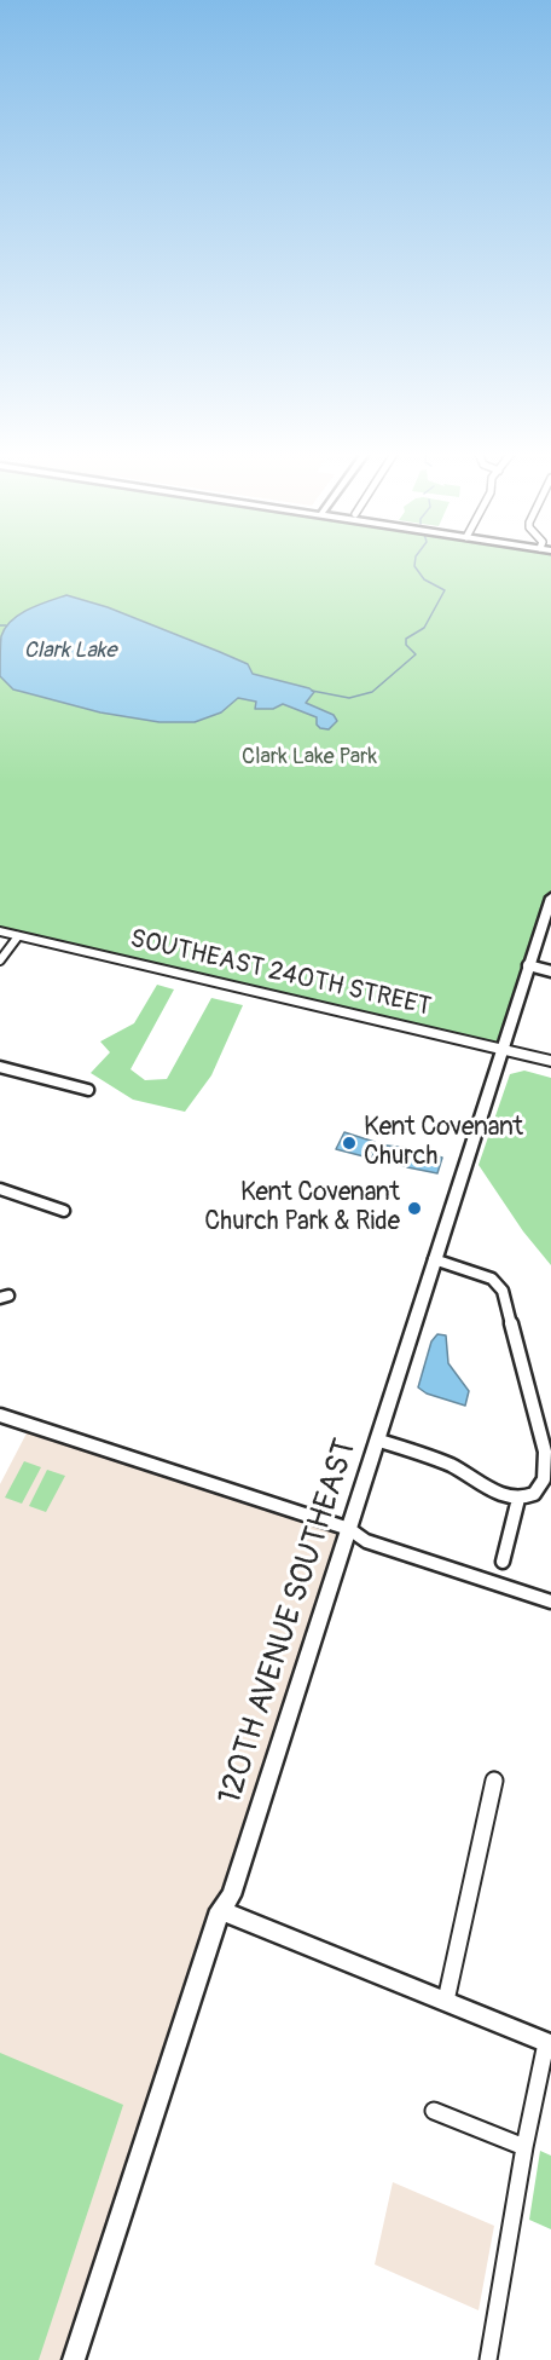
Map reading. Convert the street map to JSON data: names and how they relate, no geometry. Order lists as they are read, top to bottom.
{
  "streets": {
    "main road": ["SOUTHEAST 240TH STREET"],
    "street": ["120TH AVENUE SOUTHEAST"]
  },
  "crossings": [
    ["SOUTHEAST 240TH STREET", "120TH AVENUE SOUTHEAST"]
  ],
  "water": ["Clark Lake"],
  "parks": ["Clark Lake Park"],
  "places": ["Kent Covenant Church", "Kent Covenant Church Park & Ride"]
}
